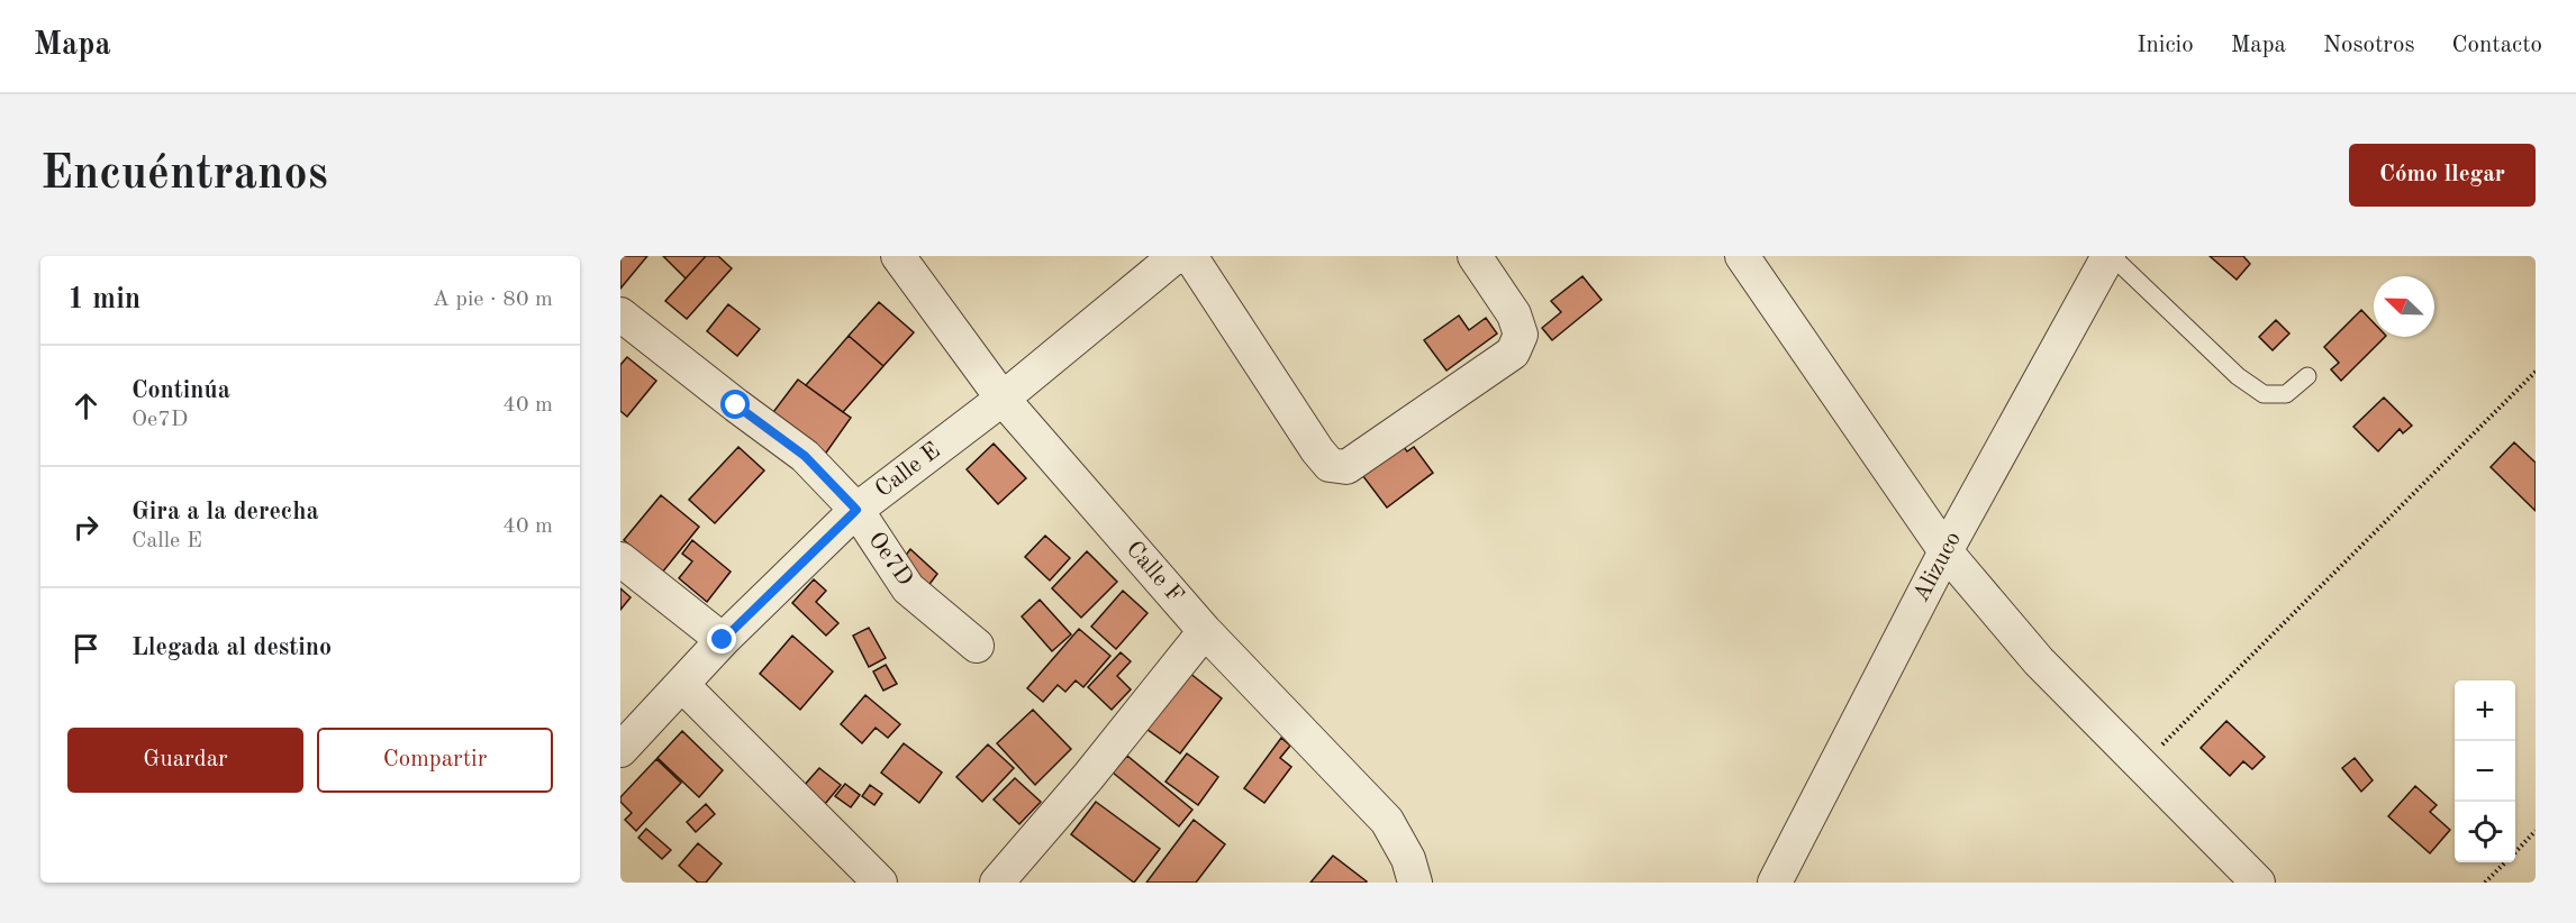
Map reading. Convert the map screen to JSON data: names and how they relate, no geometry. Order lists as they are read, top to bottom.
{
  "streets": {
    "street": [
      "Calle E",
      "Oe7D",
      "Alizuco",
      "Calle F"
    ]
  },
  "crossings": [
    ["Calle E", "Oe7D"],
    ["Calle E", "Calle F"]
  ],
  "north": "top left",
  "page": {
    "header": "Mapa",
    "nav": [
      "Inicio",
      "Mapa",
      "Nosotros",
      "Contacto"
    ],
    "buttons": [
      "Cómo llegar",
      ["Guardar", "Compartir"]
    ],
    "title": "Encuéntranos",
    "heading": ["1 min", "A pie · 80 m"],
    "list": [
      ["Continúa", "Oe7D", "40 m"],
      ["Gira a la derecha", "Calle E", "40 m"],
      "Llegada al destino"
    ],
    "map_buttons": ["+", "−"]
  }
}
